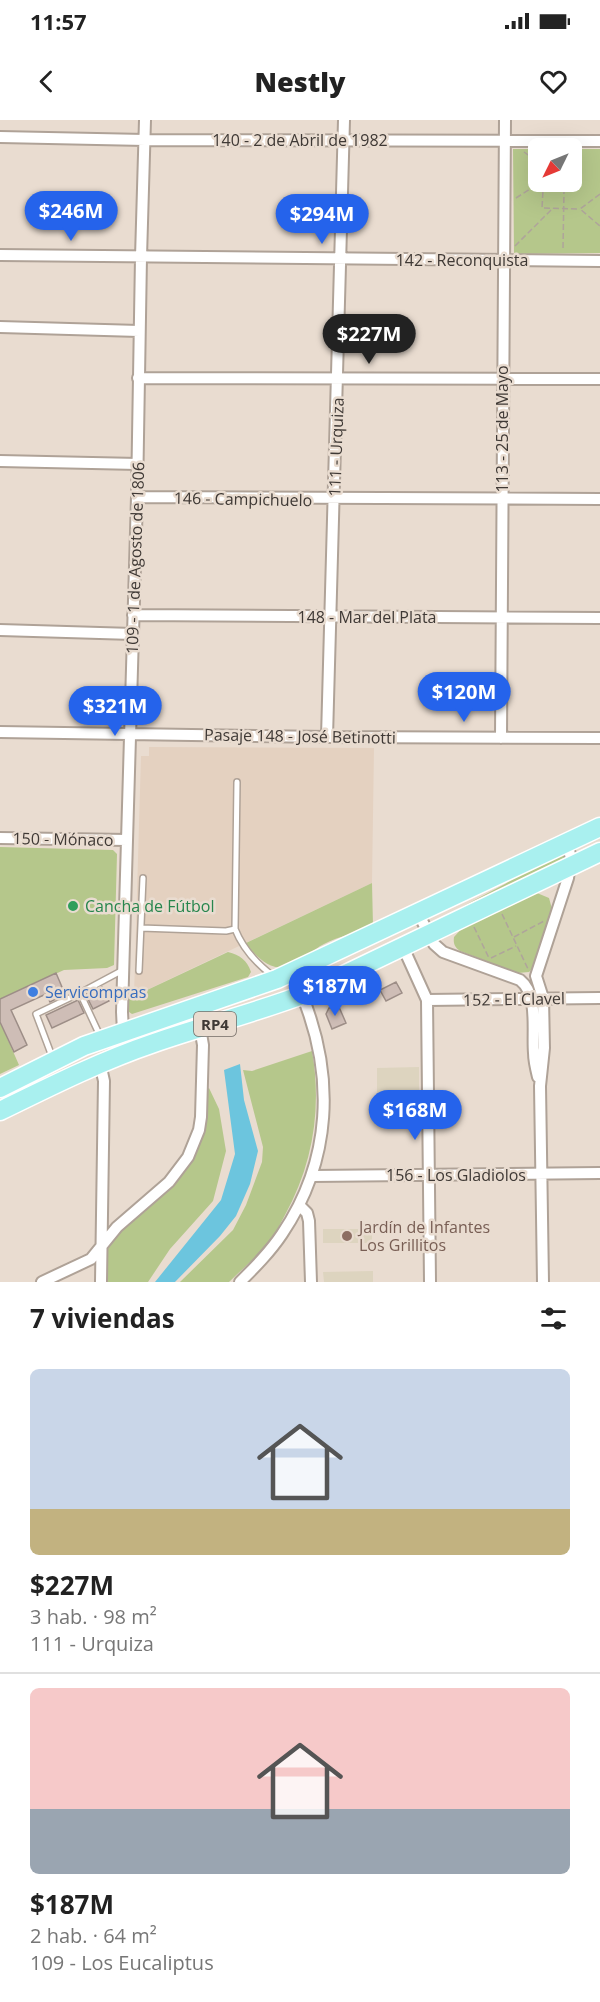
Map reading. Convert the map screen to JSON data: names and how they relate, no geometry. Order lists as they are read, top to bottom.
{
  "streets": {
    "main road": ["RP4"],
    "street": [
      "140 - 2 de Abril de 1982",
      "142 - Reconquista",
      "113 - 25 de Mayo",
      "111 - Urquiza",
      "146 - Campichuelo",
      "109 - 1 de Agosto de 1806",
      "148 - Mar del Plata",
      "Pasaje 148 - José Betinotti",
      "150 - Mónaco",
      "152 - El Clavel",
      "156 - Los Gladiolos"
    ]
  },
  "crossings": [
    ["140 - 2 de Abril de 1982", "113 - 25 de Mayo"],
    ["140 - 2 de Abril de 1982", "111 - Urquiza"],
    ["140 - 2 de Abril de 1982", "109 - 1 de Agosto de 1806"],
    ["142 - Reconquista", "113 - 25 de Mayo"],
    ["142 - Reconquista", "111 - Urquiza"],
    ["142 - Reconquista", "109 - 1 de Agosto de 1806"],
    ["113 - 25 de Mayo", "146 - Campichuelo"],
    ["113 - 25 de Mayo", "148 - Mar del Plata"],
    ["113 - 25 de Mayo", "Pasaje 148 - José Betinotti"],
    ["111 - Urquiza", "146 - Campichuelo"],
    ["111 - Urquiza", "148 - Mar del Plata"],
    ["111 - Urquiza", "Pasaje 148 - José Betinotti"],
    ["146 - Campichuelo", "109 - 1 de Agosto de 1806"],
    ["109 - 1 de Agosto de 1806", "148 - Mar del Plata"],
    ["109 - 1 de Agosto de 1806", "Pasaje 148 - José Betinotti"],
    ["109 - 1 de Agosto de 1806", "150 - Mónaco"],
    ["109 - 1 de Agosto de 1806", "RP4"]
  ],
  "places": ["Cancha de Fútbol", "Servicompras", "Jardín de Infantes Los Grillitos"],
  "north": "bottom left",
  "page": {
    "status": "11:57",
    "header": "Nestly",
    "price": [
      "$246M",
      "$294M",
      "$227M",
      "$120M",
      "$321M",
      "$187M",
      "$168M"
    ],
    "heading": "7 viviendas",
    "list": [
      {
        "name": "$227M",
        "note": "3 hab. · 98 m² · 111 - Urquiza"
      },
      {
        "name": "$187M",
        "note": "2 hab. · 64 m² · 109 - Los Eucaliptus"
      }
    ]
  }
}
